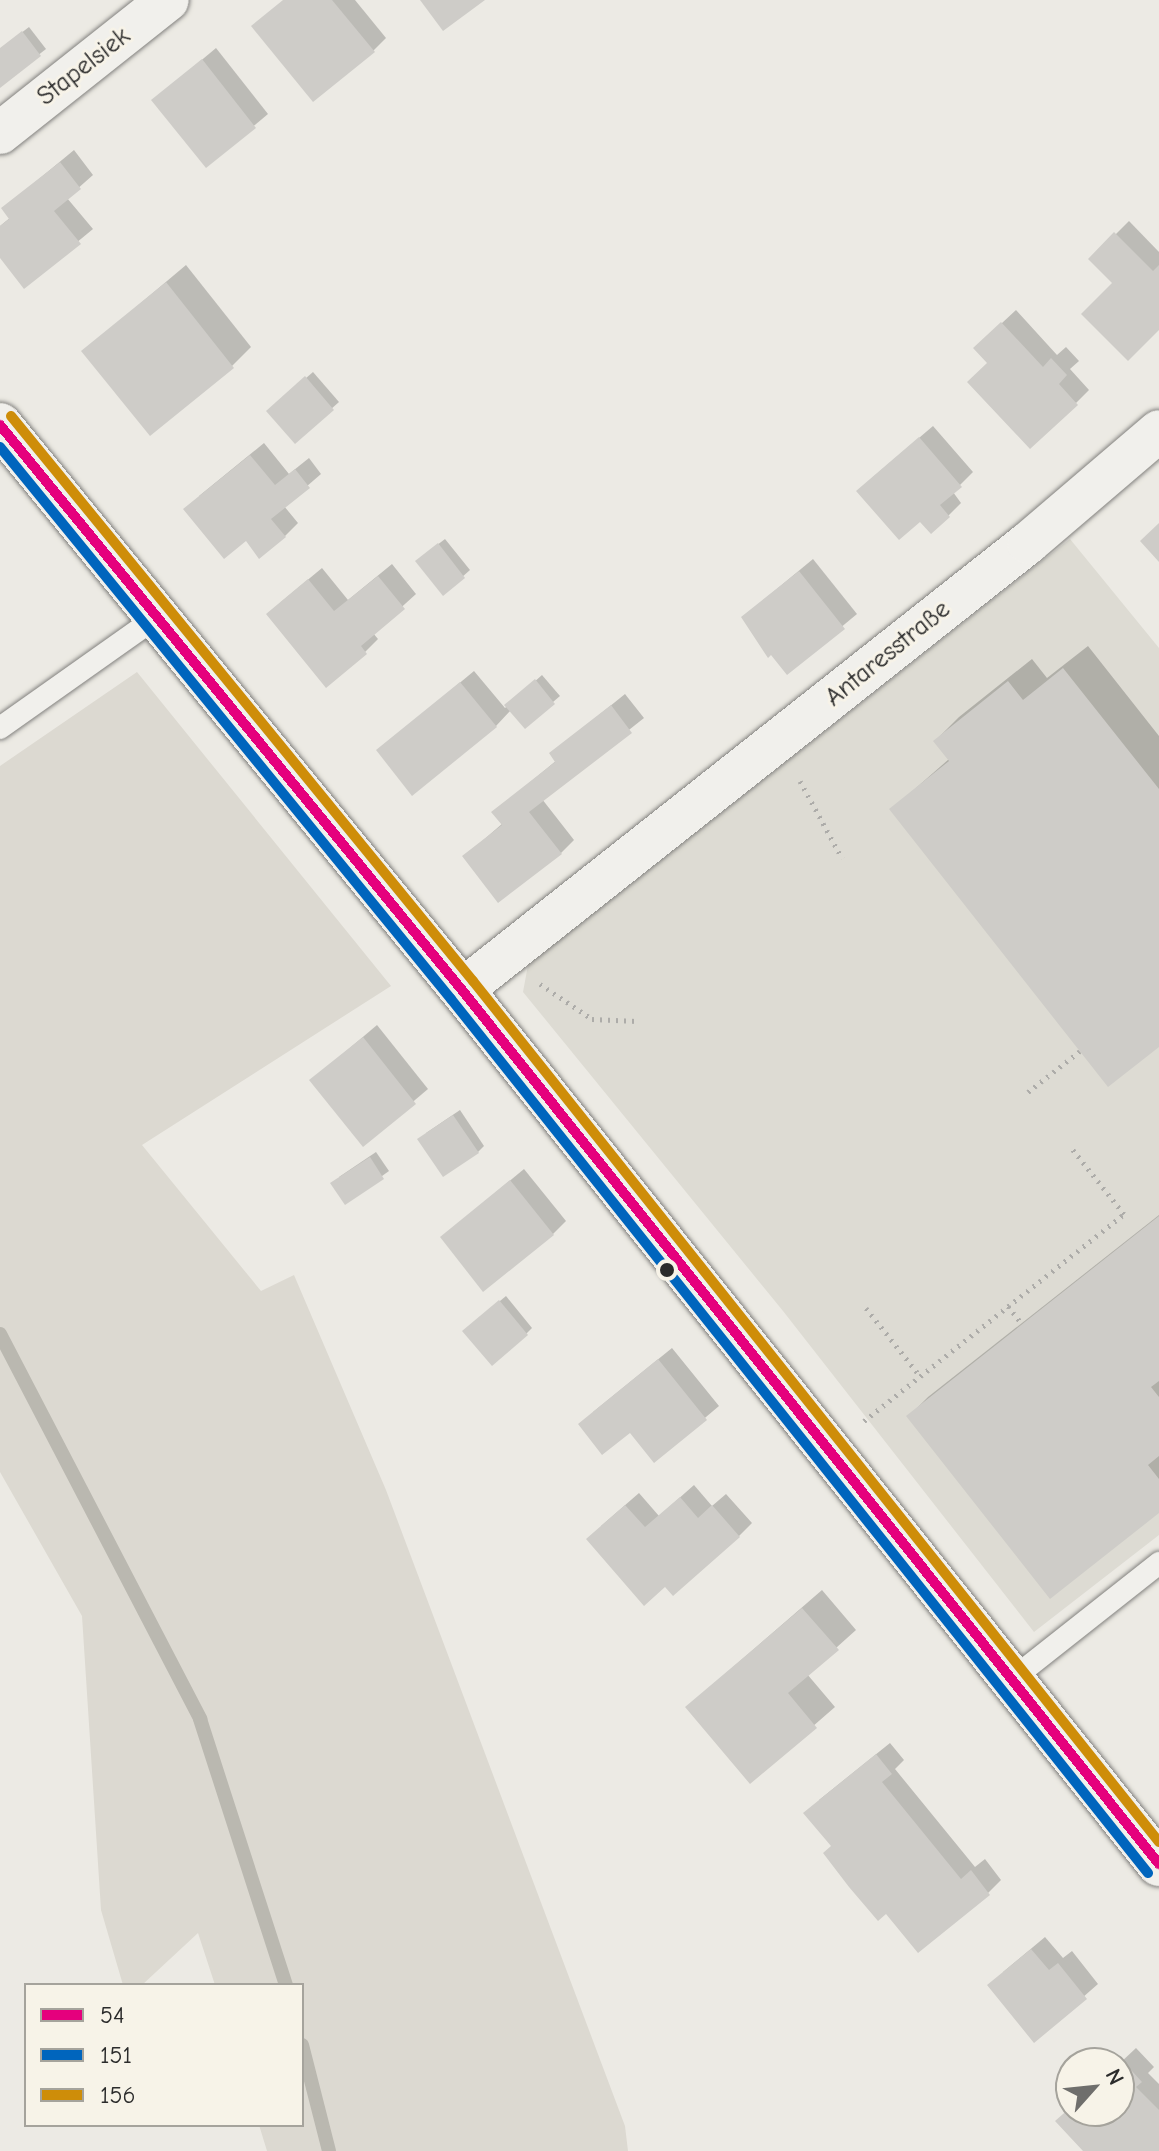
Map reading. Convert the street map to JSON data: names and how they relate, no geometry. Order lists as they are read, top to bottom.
{
  "streets": {
    "street": ["Stapelsiek", "Antaresstraße"]
  },
  "lines": ["transit line 156", "transit line 54", "transit line 151"],
  "legend": ["54", "151", "156"],
  "north": "top right"
}
